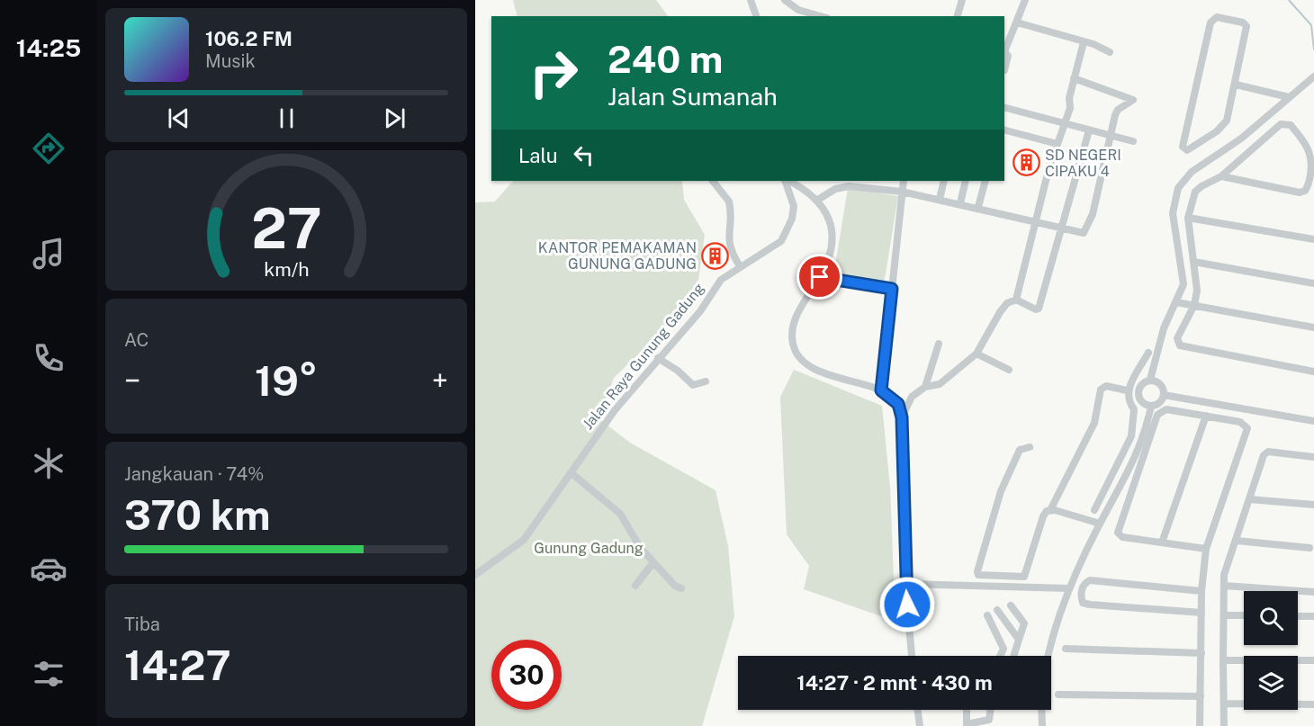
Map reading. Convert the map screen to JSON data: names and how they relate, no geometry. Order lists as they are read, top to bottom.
{
  "streets": {
    "street": ["Jalan Raya Gunung Gadung"]
  },
  "parks": ["Gunung Gadung"],
  "places": {
    "building": ["SD NEGERI CIPAKU 4", "KANTOR PEMAKAMAN GUNUNG GADUNG"]
  },
  "page": {
    "tabs": "14:25",
    "turn": ["240 m", "Jalan Sumanah"],
    "song": ["106.2 FM", "Musik"],
    "then": "Lalu",
    "tile": [
      "AC",
      ["Jangkauan · 74%", "370 km"],
      ["Tiba", "14:27"]
    ],
    "heat": ["−", "19°", "+"],
    "limit": "30",
    "trip": "14:27 · 2 mnt · 430 m",
    "gauge": ["27", "km/h"]
  }
}
